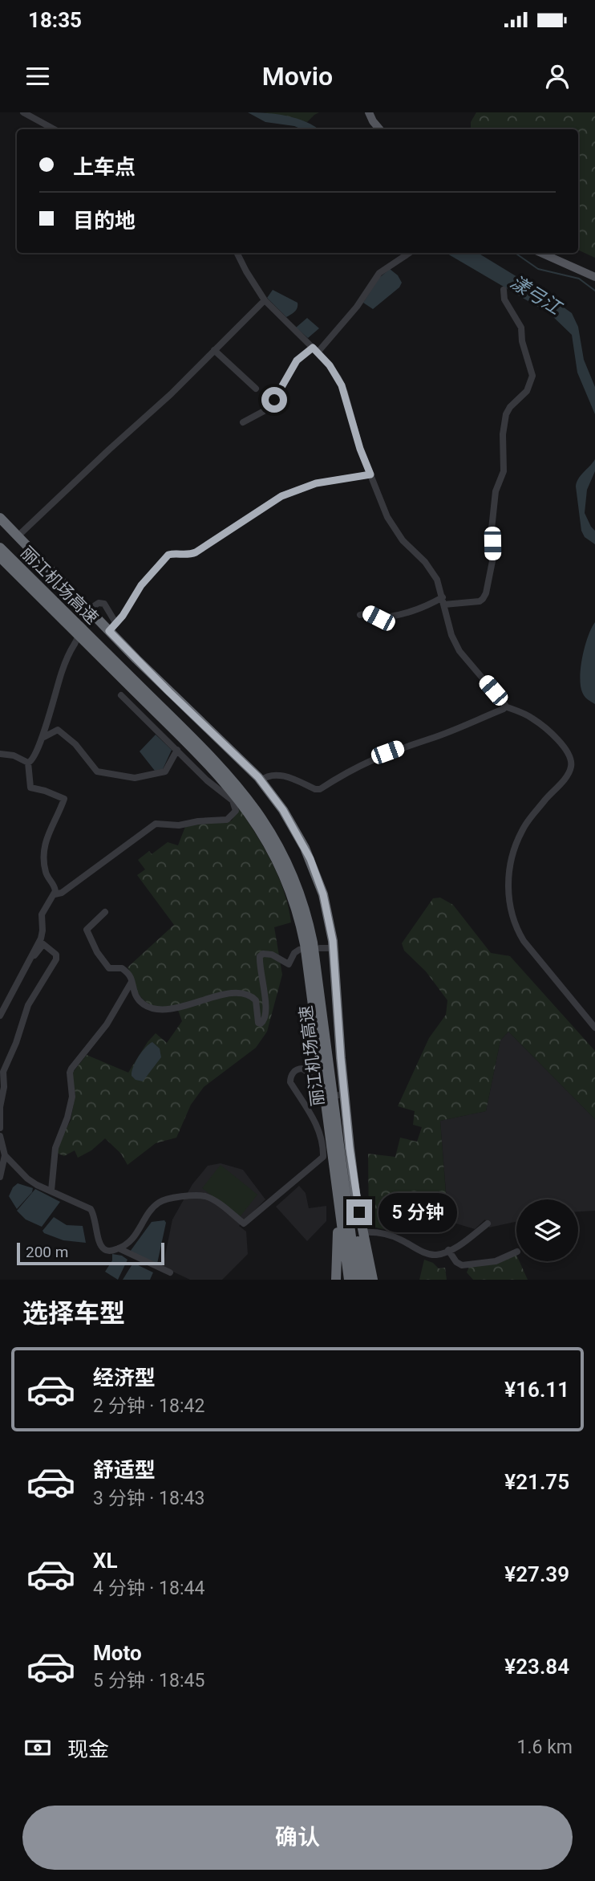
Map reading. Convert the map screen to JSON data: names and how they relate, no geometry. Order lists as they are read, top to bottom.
{
  "streets": {
    "highway": ["丽江机场高速"]
  },
  "water": ["漾弓江"],
  "scale_bar": "200 m",
  "page": {
    "status": "18:35",
    "header": "Movio",
    "banner": ["上车点", "目的地"],
    "bubble": "5 分钟",
    "scale": "200 m",
    "heading": "选择车型",
    "list": [
      {
        "name": "经济型",
        "note": "2 分钟 · 18:42",
        "value": "¥16.11"
      },
      {
        "name": "舒适型",
        "note": "3 分钟 · 18:43",
        "value": "¥21.75"
      },
      {
        "name": "XL",
        "note": "4 分钟 · 18:44",
        "value": "¥27.39"
      },
      {
        "name": "Moto",
        "note": "5 分钟 · 18:45",
        "value": "¥23.84"
      }
    ],
    "pay": ["现金", "1.6 km"],
    "buttons": "确认"
  }
}
